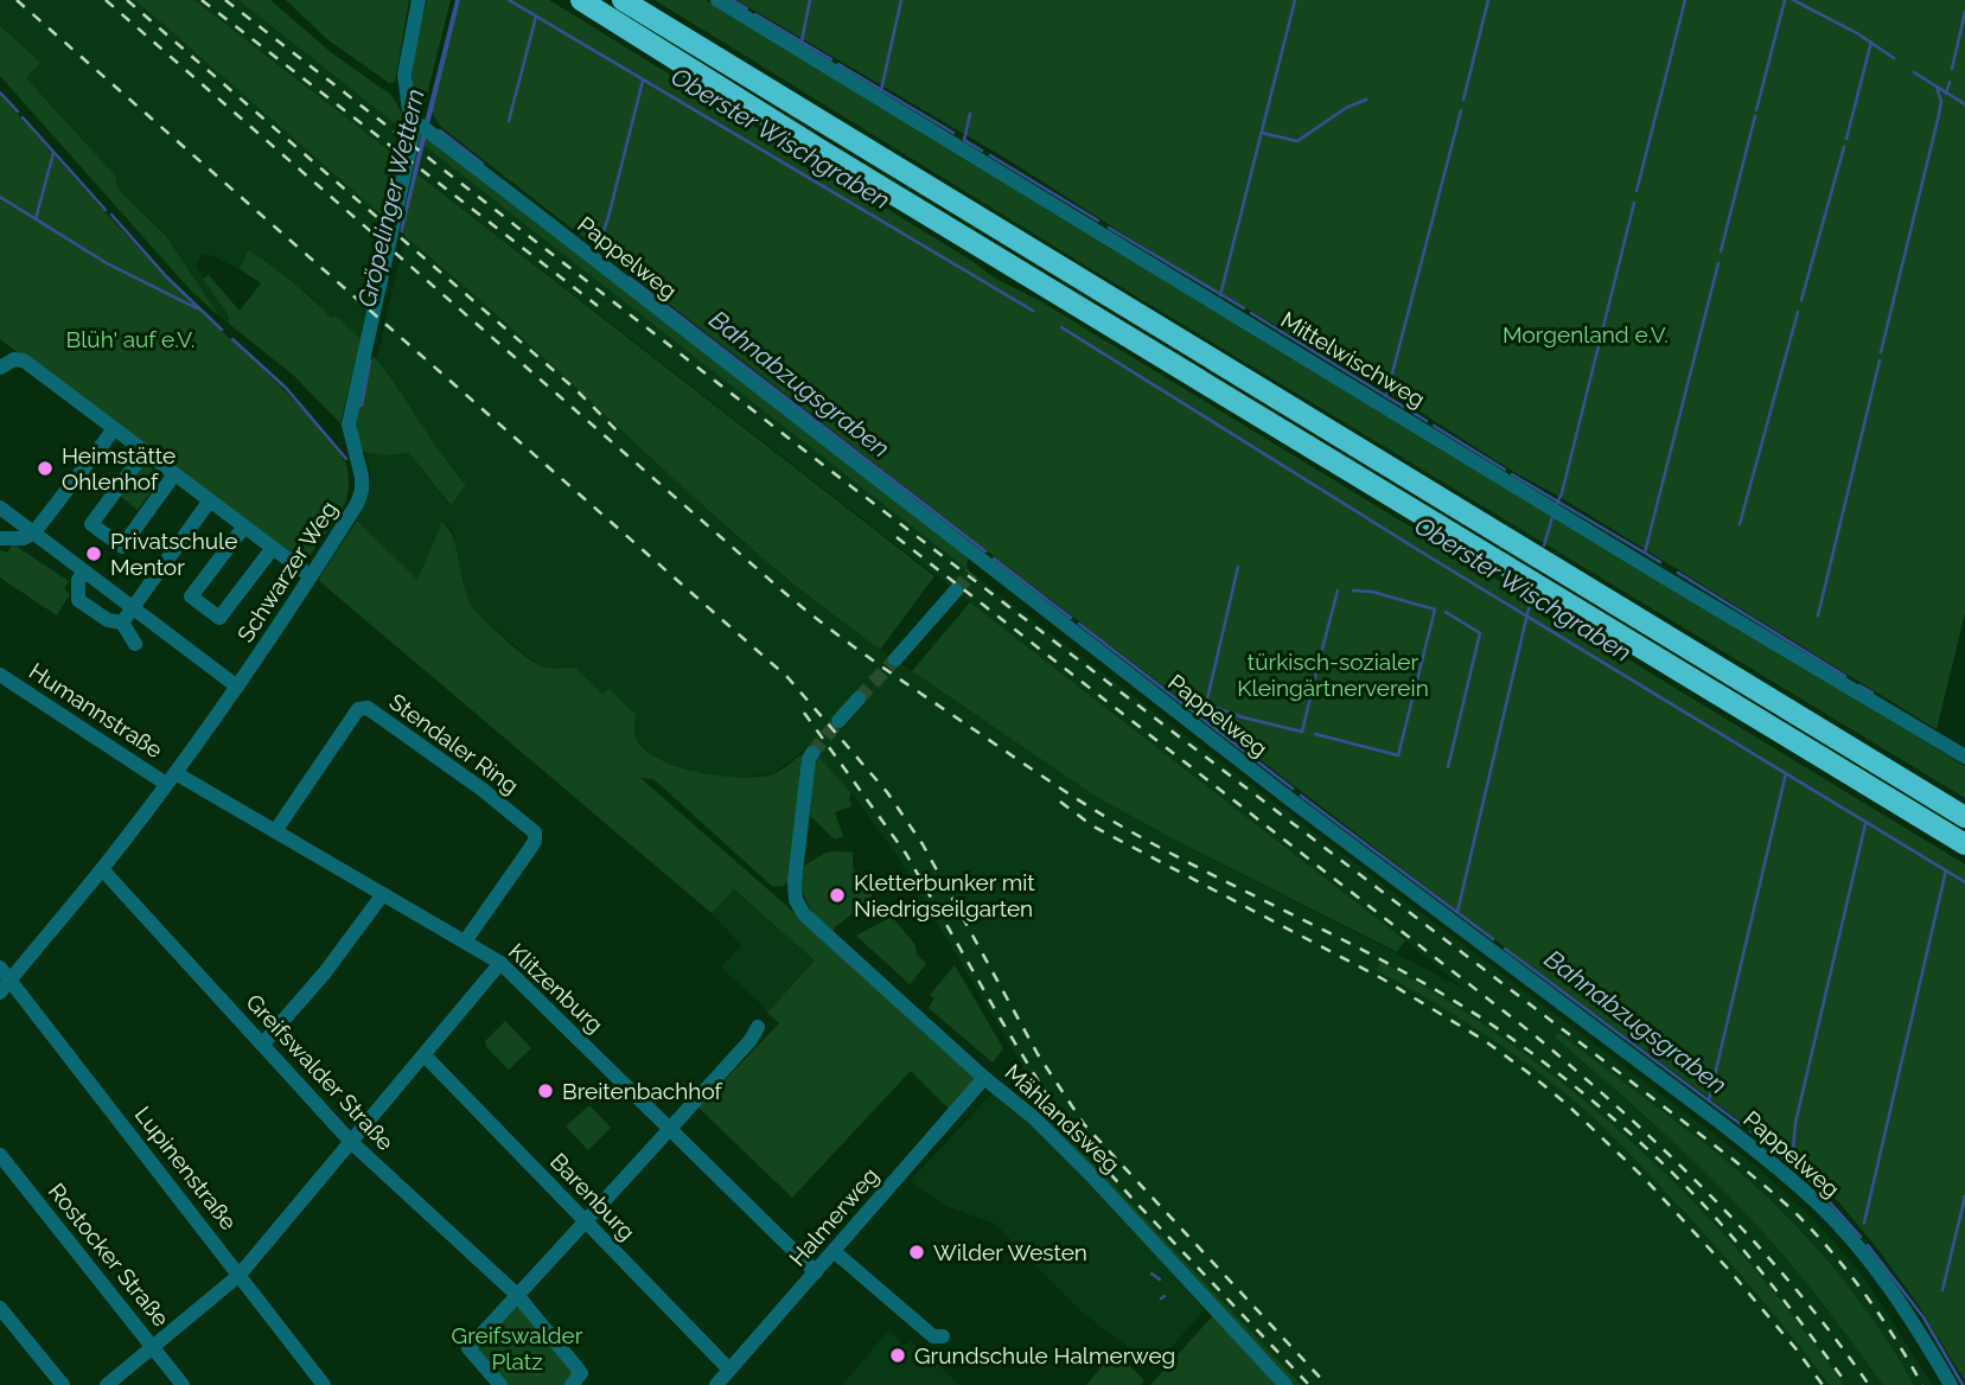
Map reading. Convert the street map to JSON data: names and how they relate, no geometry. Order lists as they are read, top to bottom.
{
  "streets": {
    "street": [
      "Pappelweg",
      "Mittelwischweg",
      "Schwarzer Weg",
      "Humannstraße",
      "Stendaler Ring",
      "Klitzenburg",
      "Greifswalder Straße",
      "Mählandsweg",
      "Lupinenstraße",
      "Barenburg",
      "Halmerweg",
      "Rostocker Straße"
    ]
  },
  "crossings": [
    ["Pappelweg", "Schwarzer Weg"],
    ["Schwarzer Weg", "Humannstraße"],
    ["Schwarzer Weg", "Klitzenburg"],
    ["Schwarzer Weg", "Greifswalder Straße"],
    ["Schwarzer Weg", "Lupinenstraße"],
    ["Humannstraße", "Klitzenburg"],
    ["Stendaler Ring", "Klitzenburg"],
    ["Klitzenburg", "Halmerweg"],
    ["Mählandsweg", "Halmerweg"],
    ["Barenburg", "Halmerweg"]
  ],
  "water": ["Oberster Wischgraben", "Gröpelinger Wettern", "Bahnabzugsgraben"],
  "parks": [
    "Morgenland e.V.",
    "Blüh' auf e.V.",
    "türkisch-sozialer Kleingärtnerverein",
    "Greifswalder Platz"
  ],
  "places": [
    "Heimstätte Ohlenhof",
    "Privatschule Mentor",
    "Kletterbunker mit Niedrigseilgarten",
    "Breitenbachhof",
    "Wilder Westen",
    "Grundschule Halmerweg"
  ]
}
